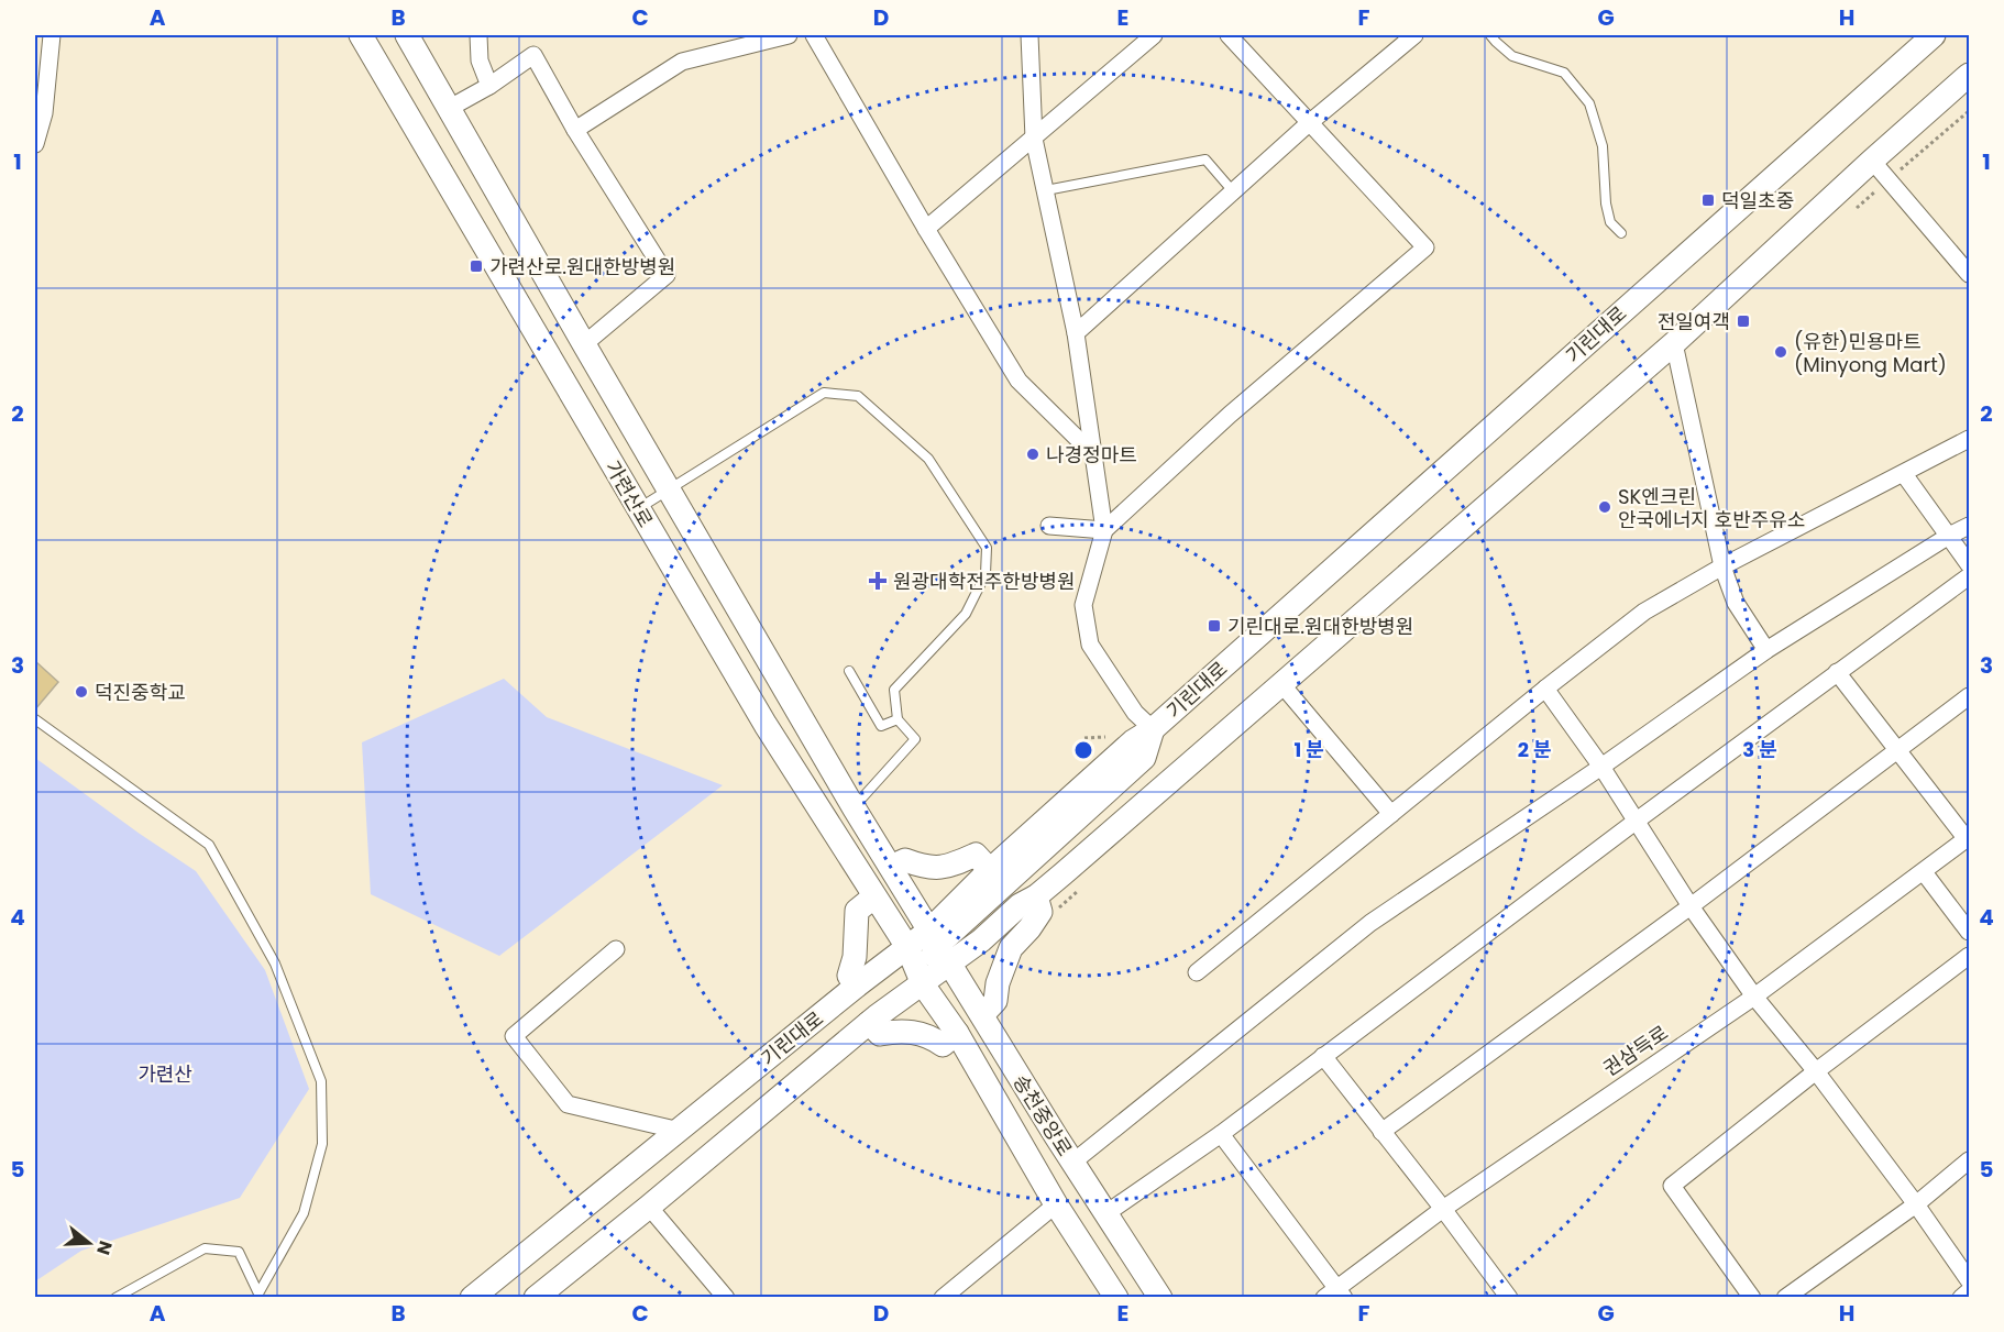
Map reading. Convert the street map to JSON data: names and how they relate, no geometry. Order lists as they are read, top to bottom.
{
  "streets": {
    "street": [
      "기린대로",
      "가련산로",
      "권삼득로",
      "송천중앙로"
    ]
  },
  "crossings": [
    ["기린대로", "가련산로"],
    ["기린대로", "송천중앙로"],
    ["가련산로", "송천중앙로"]
  ],
  "parks": ["가련산"],
  "places": {
    "transit": [
      "덕일초중",
      "가련산로.원대한방병원",
      "전일여객",
      "기린대로.원대한방병원"
    ],
    "other": [
      "(유한)민용마트 (Minyong Mart)",
      "나경정마트",
      "SK엔크린 안국에너지 호반주유소",
      "덕진중학교"
    ],
    "health": ["원광대학전주한방병원"]
  },
  "north": "right",
  "grid": {
    "columns": [
      "A",
      "B",
      "C",
      "D",
      "E",
      "F",
      "G",
      "H"
    ],
    "rows": [
      "1",
      "2",
      "3",
      "4",
      "5"
    ]
  },
  "rings": ["1 분", "2 분", "3 분"]
}
